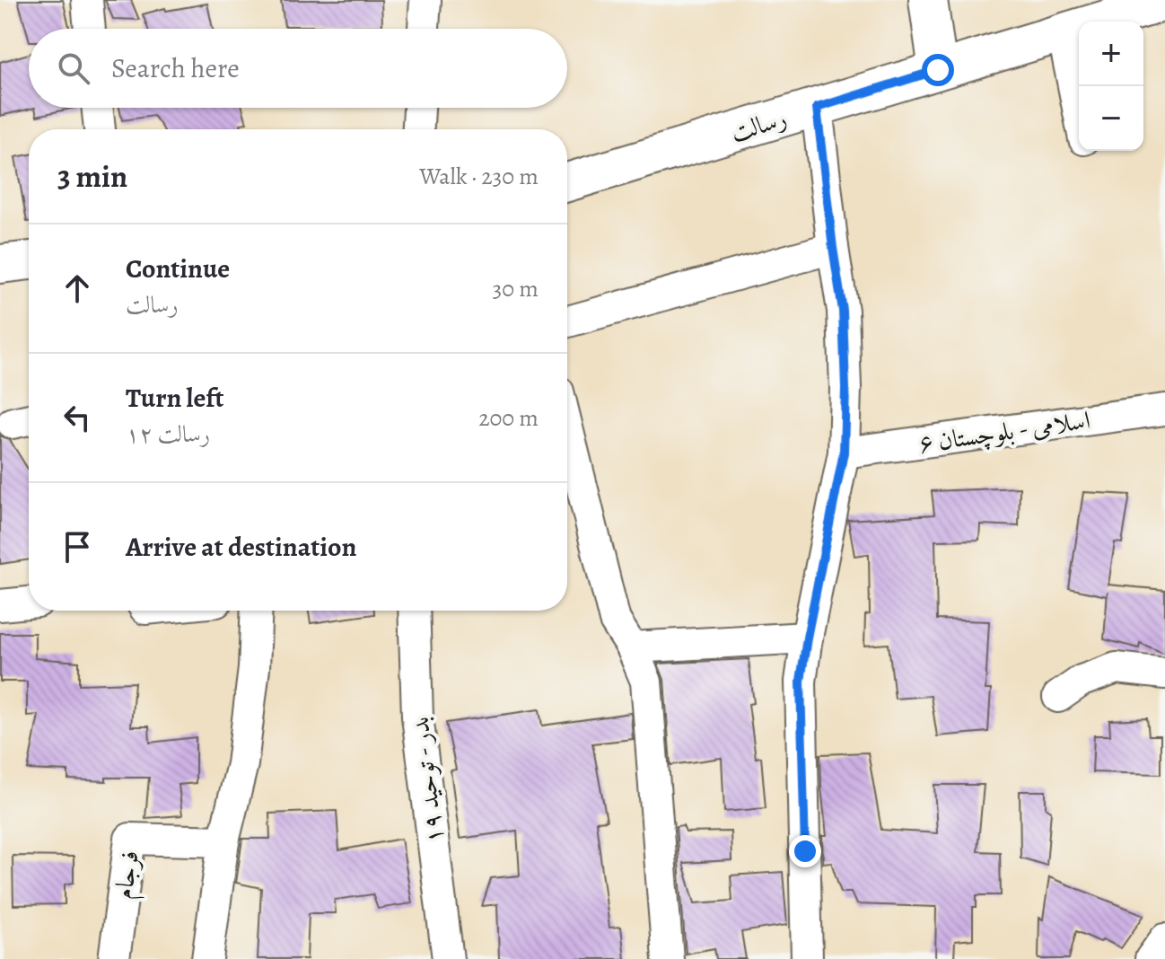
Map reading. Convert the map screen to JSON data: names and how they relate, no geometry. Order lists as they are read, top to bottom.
{
  "streets": {
    "street": [
      "رسالت",
      "اسلامی - بلوچستان ۶",
      "بدر - توحید ۱۹",
      "فرجام"
    ]
  },
  "page": {
    "map_buttons": ["+", "−"],
    "search": "Search here",
    "heading": ["3 min", "Walk · 230 m"],
    "list": [
      ["Continue", "رسالت", "30 m"],
      ["Turn left", "رسالت ۱۲", "200 m"],
      "Arrive at destination"
    ]
  }
}
